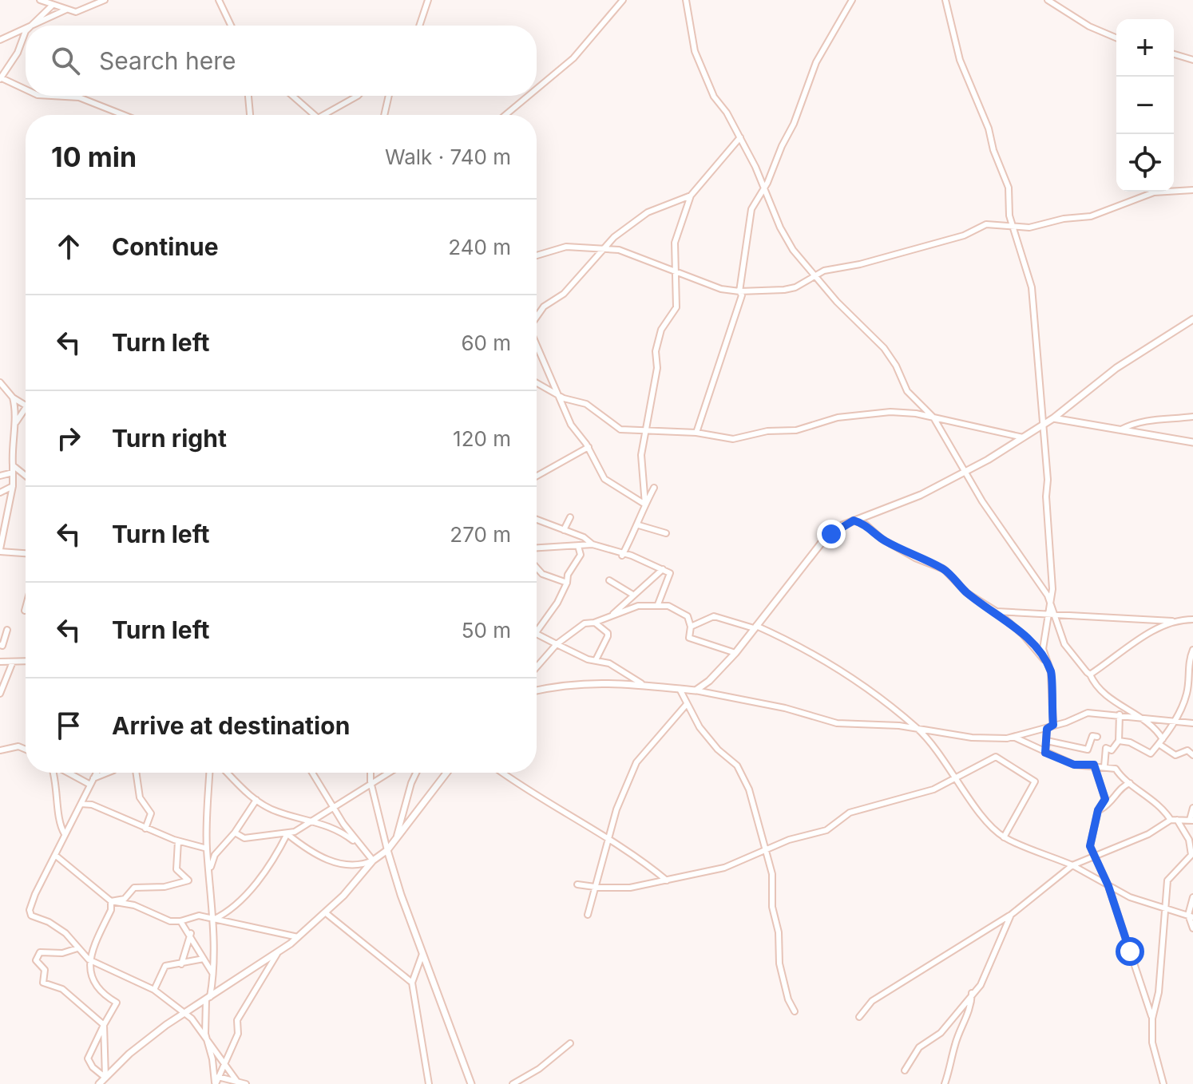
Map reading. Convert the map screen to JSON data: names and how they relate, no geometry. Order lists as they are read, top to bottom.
{
  "page": {
    "map_buttons": ["+", "−"],
    "search": "Search here",
    "heading": ["10 min", "Walk · 740 m"],
    "list": [
      ["Continue", "240 m"],
      ["Turn left", "60 m"],
      ["Turn right", "120 m"],
      ["Turn left", "270 m"],
      ["Turn left", "50 m"],
      "Arrive at destination"
    ]
  }
}
